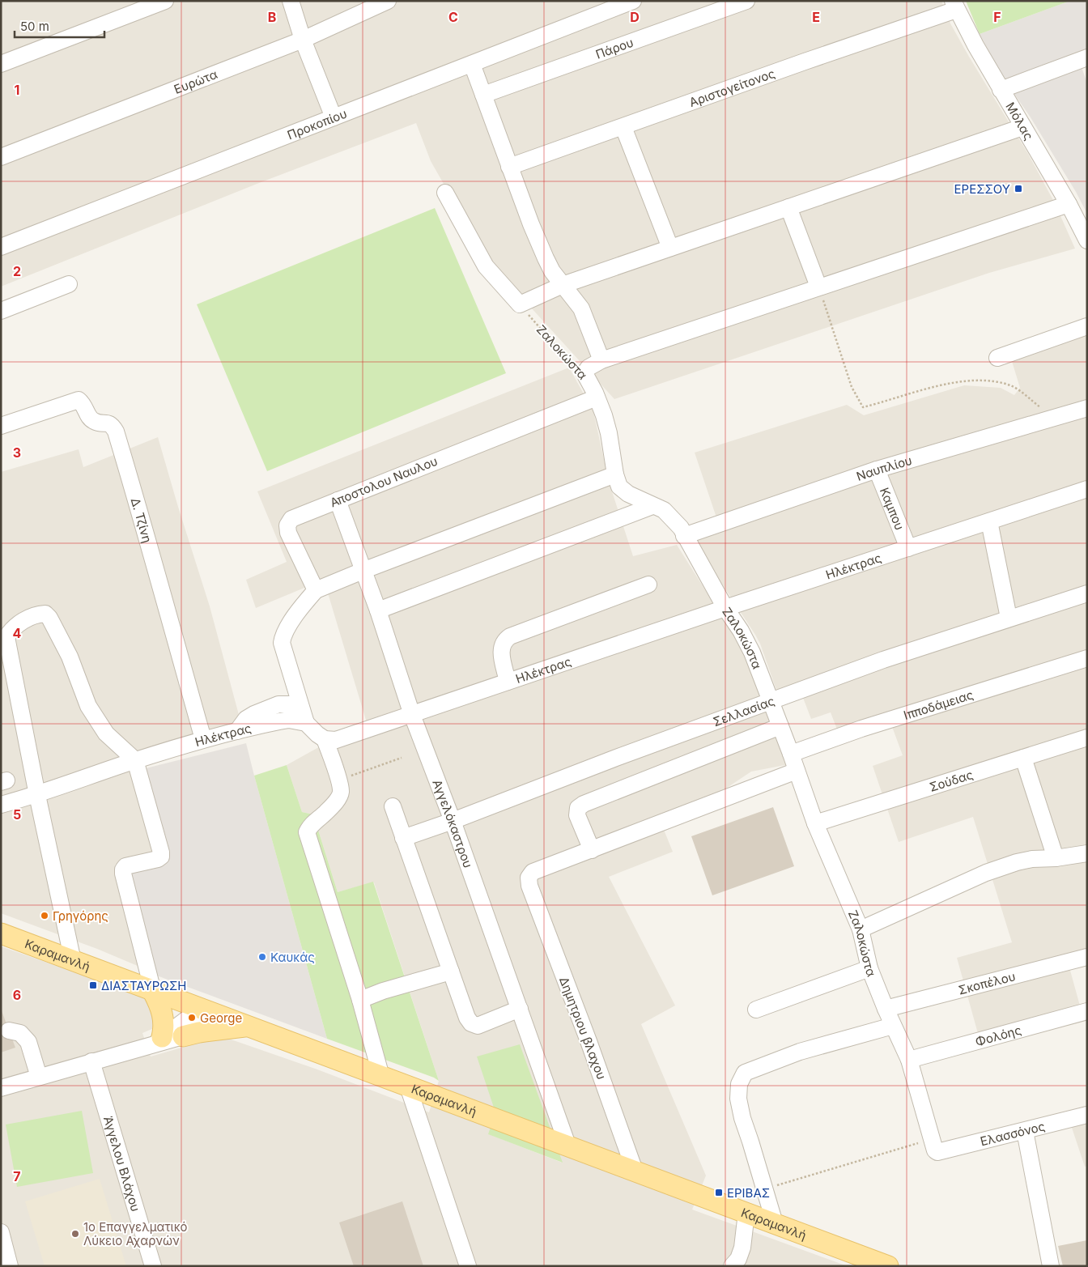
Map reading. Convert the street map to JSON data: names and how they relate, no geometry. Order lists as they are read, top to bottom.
{
  "streets": {
    "main road": ["Καραμανλή"],
    "street": [
      "Πάρου",
      "Ευρώτα",
      "Αριστογείτονος",
      "Μόλας",
      "Προκοπίου",
      "Ζαλοκώστα",
      "Ναυπλίου",
      "Αποστολου Ναυλου",
      "Καμπου",
      "Δ. Τζίνη",
      "Ηλέκτρας",
      "Ιπποδάμειας",
      "Σελλασίας",
      "Σούδας",
      "Αγγελόκαστρου",
      "Σκοπέλου",
      "Δημητριου βλαχου",
      "Φολόης",
      "Ελασσόνος",
      "Άγγελου Βλάχου"
    ]
  },
  "crossings": [
    ["Πάρου", "Ζαλοκώστα"],
    ["Αριστογείτονος", "Μόλας"],
    ["Αριστογείτονος", "Ζαλοκώστα"],
    ["Προκοπίου", "Ζαλοκώστα"],
    ["Ζαλοκώστα", "Ναυπλίου"],
    ["Ζαλοκώστα", "Αποστολου Ναυλου"],
    ["Ζαλοκώστα", "Ηλέκτρας"],
    ["Ζαλοκώστα", "Ιπποδάμειας"],
    ["Ζαλοκώστα", "Σελλασίας"],
    ["Ζαλοκώστα", "Σούδας"],
    ["Ζαλοκώστα", "Σκοπέλου"],
    ["Ζαλοκώστα", "Φολόης"],
    ["Ζαλοκώστα", "Ελασσόνος"],
    ["Ναυπλίου", "Καμπου"],
    ["Αποστολου Ναυλου", "Αγγελόκαστρου"],
    ["Καμπου", "Ηλέκτρας"],
    ["Δ. Τζίνη", "Ηλέκτρας"],
    ["Ηλέκτρας", "Αγγελόκαστρου"],
    ["Σελλασίας", "Αγγελόκαστρου"],
    ["Αγγελόκαστρου", "Καραμανλή"],
    ["Καραμανλή", "Δημητριου βλαχου"]
  ],
  "places": {
    "transit": ["ΕΡΕΣΣΟΥ", "ΔΙΑΣΤΑΥΡΩΣΗ", "ΕΡΙΒΑΣ"],
    "other": [
      "Γρηγόρης",
      "Καυκάς",
      "George",
      "1ο Επαγγελματικό Λύκειο Αχαρνών"
    ]
  },
  "scale_bar": "50 m",
  "grid": {
    "columns": [
      "B",
      "C",
      "D",
      "E",
      "F"
    ],
    "rows": [
      "1",
      "2",
      "3",
      "4",
      "5",
      "6",
      "7"
    ]
  }
}
